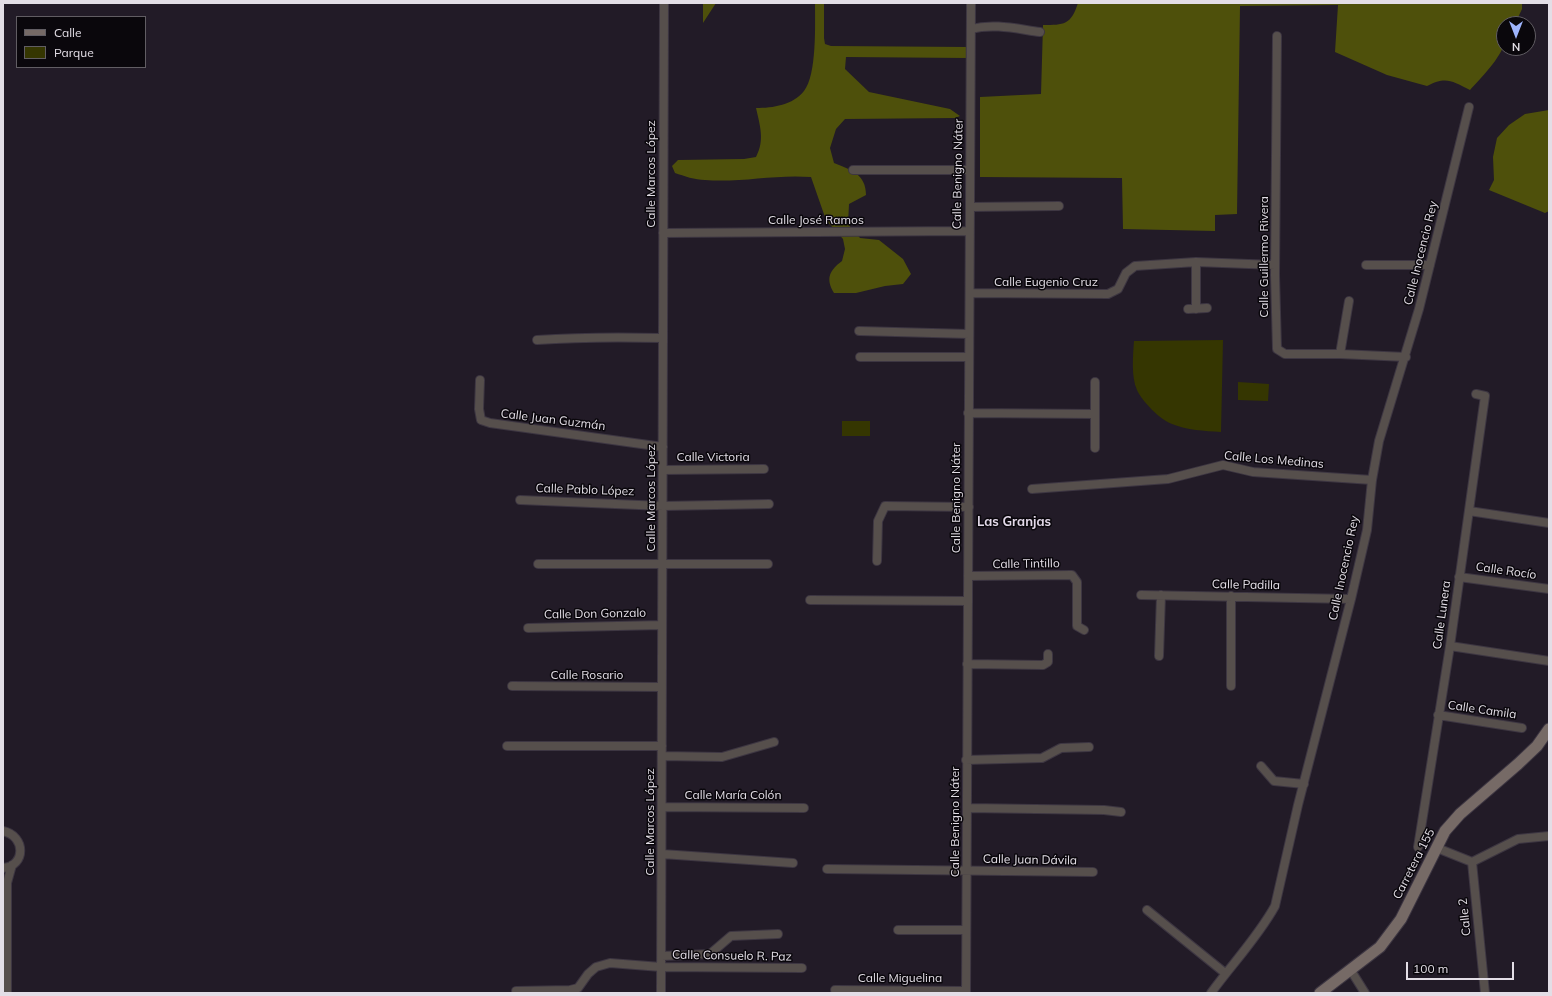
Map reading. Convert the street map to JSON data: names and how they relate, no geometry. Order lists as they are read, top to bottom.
{
  "streets": {
    "street": [
      "Calle Marcos López",
      "Calle Benigno Náter",
      "Calle José Ramos",
      "Calle Inocencio Rey",
      "Calle Guillermo Rivera",
      "Calle Eugenio Cruz",
      "Calle Juan Guzmán",
      "Calle Victoria",
      "Calle Los Medinas",
      "Calle Pablo López",
      "Calle Tintillo",
      "Calle Rocío",
      "Calle Padilla",
      "Calle Don Gonzalo",
      "Calle Lunera",
      "Calle Rosario",
      "Calle Camila",
      "Calle María Colón",
      "Calle Juan Dávila",
      "Carretera 155",
      "Calle 2",
      "Calle Consuelo R. Paz",
      "Calle Miguelina"
    ]
  },
  "crossings": [
    ["Calle Marcos López", "Calle José Ramos"],
    ["Calle Marcos López", "Calle Juan Guzmán"],
    ["Calle Marcos López", "Calle Victoria"],
    ["Calle Marcos López", "Calle Pablo López"],
    ["Calle Marcos López", "Calle Don Gonzalo"],
    ["Calle Marcos López", "Calle Rosario"],
    ["Calle Marcos López", "Calle María Colón"],
    ["Calle Marcos López", "Calle Consuelo R. Paz"],
    ["Calle Benigno Náter", "Calle José Ramos"],
    ["Calle Benigno Náter", "Calle Eugenio Cruz"],
    ["Calle Benigno Náter", "Calle Tintillo"],
    ["Calle Benigno Náter", "Calle Juan Dávila"],
    ["Calle Benigno Náter", "Calle Miguelina"],
    ["Calle Inocencio Rey", "Calle Guillermo Rivera"],
    ["Calle Inocencio Rey", "Calle Los Medinas"],
    ["Calle Inocencio Rey", "Calle Padilla"],
    ["Calle Guillermo Rivera", "Calle Eugenio Cruz"],
    ["Calle Rocío", "Calle Lunera"],
    ["Calle Lunera", "Calle Camila"]
  ],
  "districts": ["Las Granjas"],
  "legend": ["Calle", "Parque"],
  "scale_bar": "100 m",
  "north": "bottom"
}
